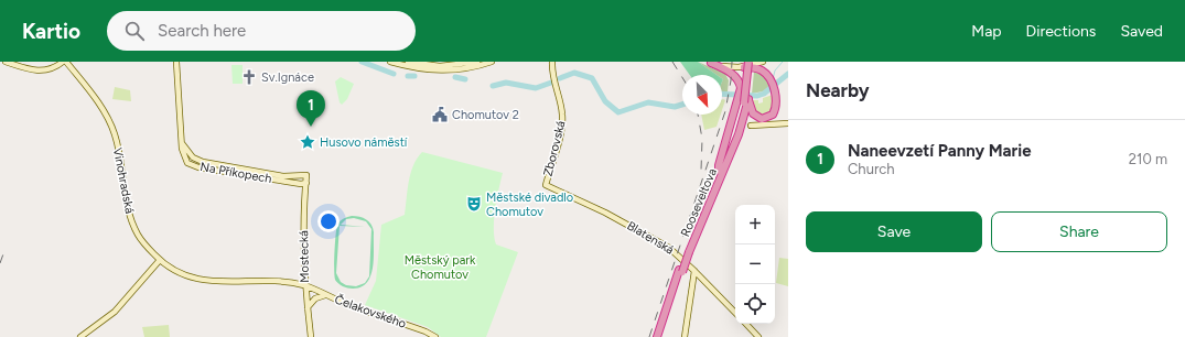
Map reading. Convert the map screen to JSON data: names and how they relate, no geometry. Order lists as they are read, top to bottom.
{
  "streets": {
    "highway": ["Rooseveltova"],
    "street": [
      "Zborovská",
      "Na Příkopech",
      "Vinohradská",
      "Blatenská",
      "Mostecká",
      "Čelakovského"
    ]
  },
  "crossings": [
    ["Zborovská", "Blatenská"],
    ["Na Příkopech", "Mostecká"],
    ["Vinohradská", "Mostecká"],
    ["Vinohradská", "Čelakovského"],
    ["Mostecká", "Čelakovského"]
  ],
  "parks": ["Městský park Chomutov"],
  "places": {
    "church": ["Sv.Ignáce"],
    "public building": ["Chomutov 2"],
    "place": ["Husovo náměstí"],
    "theatre": ["Městské divadlo Chomutov"]
  },
  "north": "bottom right",
  "page": {
    "header": "Kartio",
    "search": "Search here",
    "nav": ["Map", "Directions", "Saved"],
    "heading": "Nearby",
    "pins": "1",
    "list": [
      {
        "mark": "1",
        "name": "Naneevzetí Panny Marie",
        "note": "Church",
        "value": "210 m"
      }
    ],
    "buttons": ["Save", "Share"],
    "map_buttons": ["+", "−"]
  }
}
